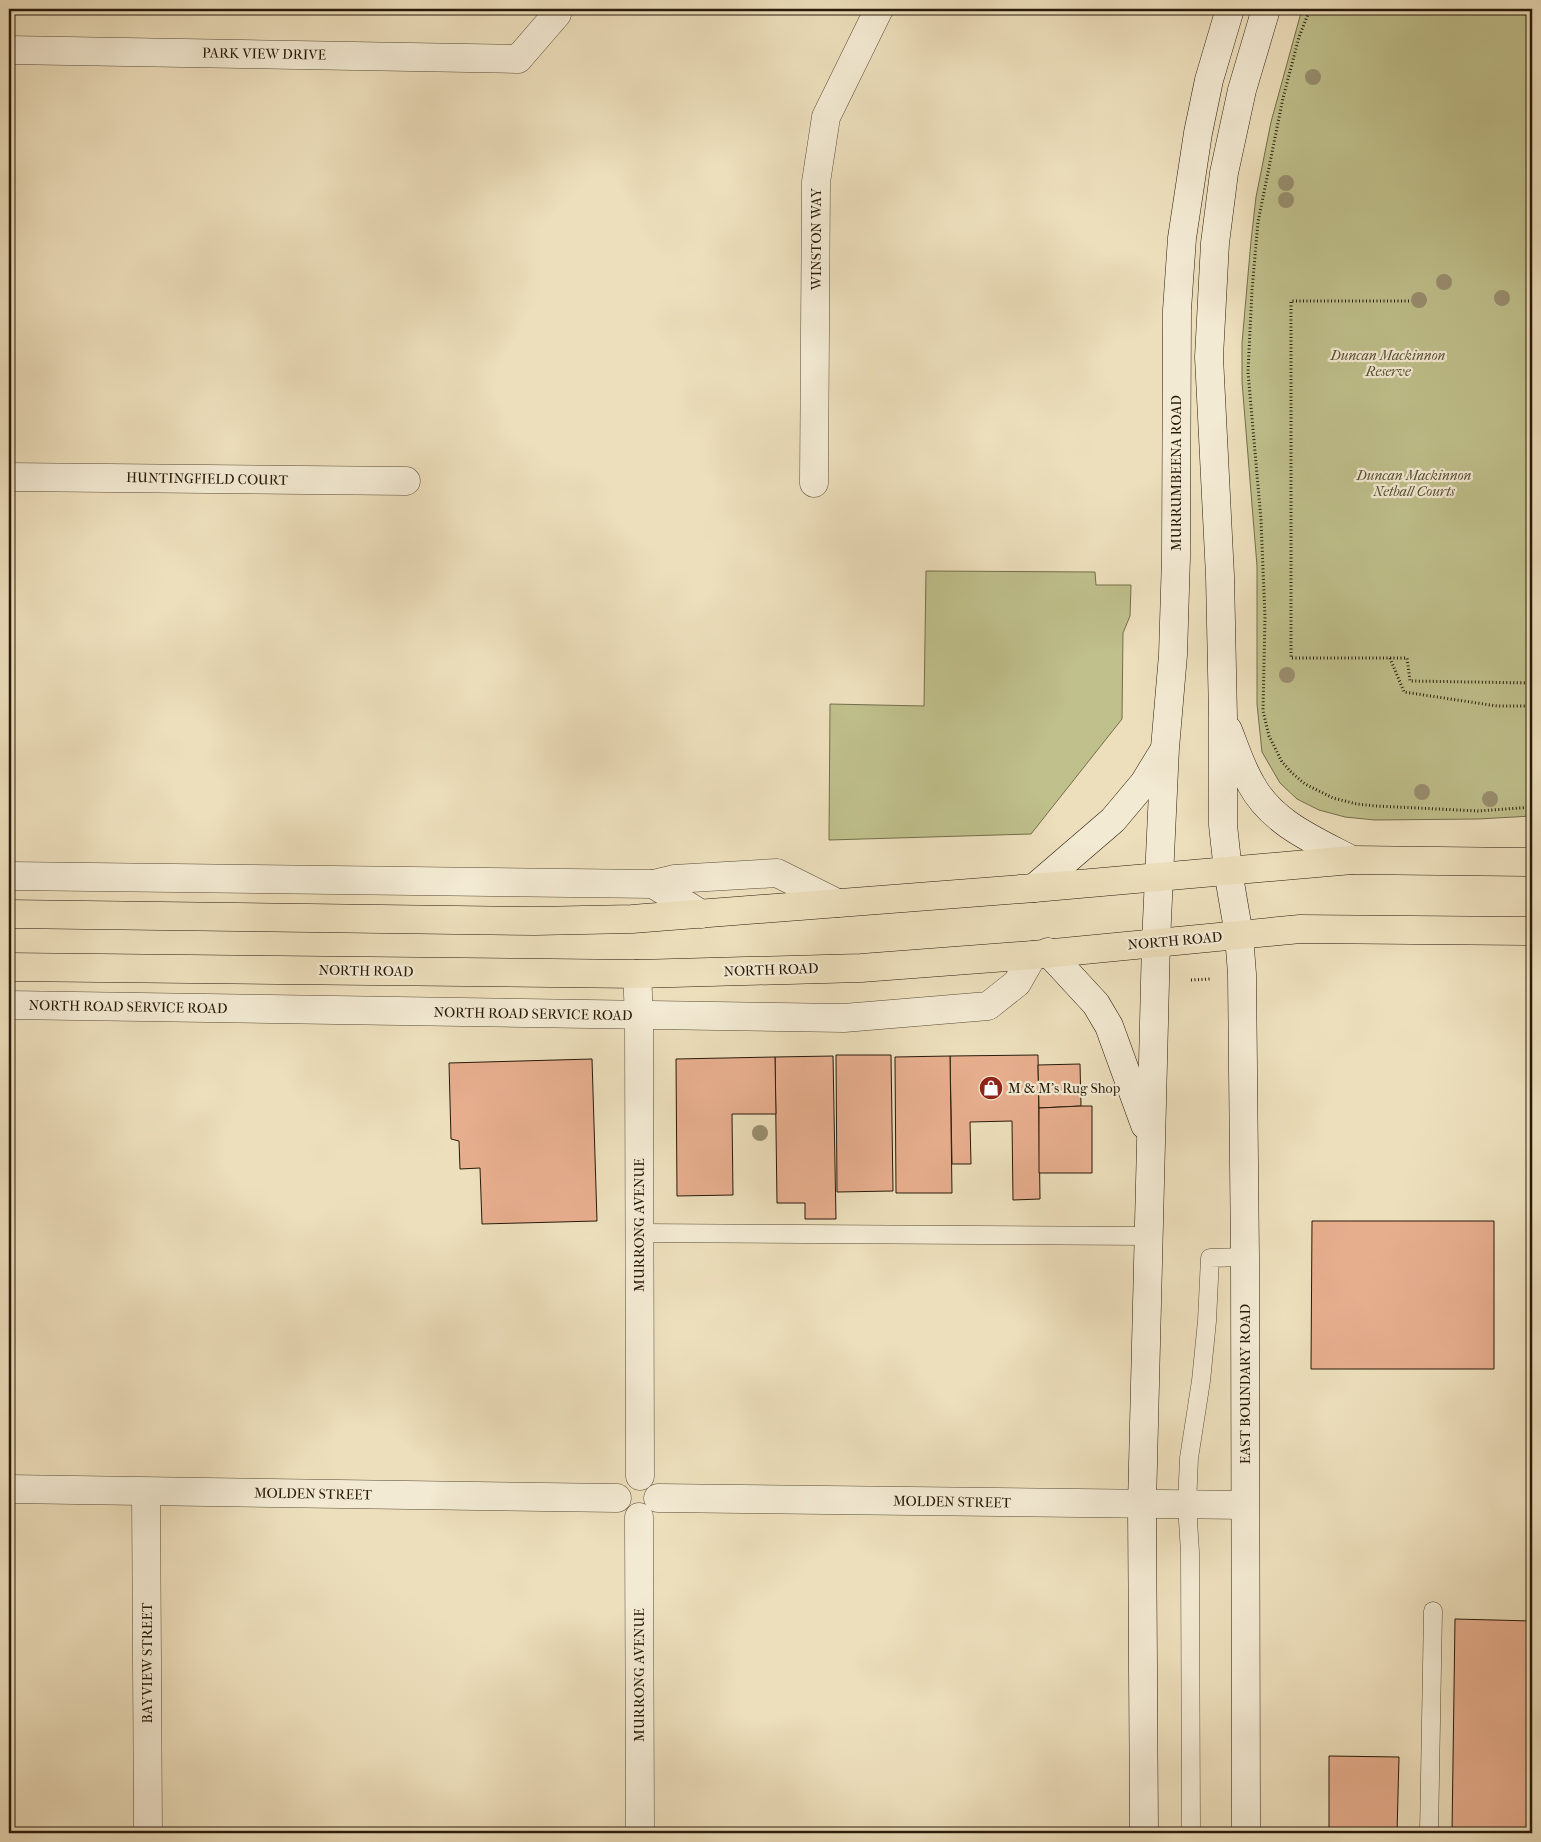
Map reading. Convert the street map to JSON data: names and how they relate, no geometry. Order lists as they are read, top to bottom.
{
  "streets": {
    "highway": ["NORTH ROAD"],
    "street": [
      "PARK VIEW DRIVE",
      "WINSTON WAY",
      "MURRUMBEENA ROAD",
      "HUNTINGFIELD COURT",
      "NORTH ROAD SERVICE ROAD",
      "MURRONG AVENUE",
      "EAST BOUNDARY ROAD",
      "MOLDEN STREET",
      "BAYVIEW STREET"
    ]
  },
  "crossings": [
    ["MURRUMBEENA ROAD", "NORTH ROAD"],
    ["NORTH ROAD", "NORTH ROAD SERVICE ROAD"],
    ["NORTH ROAD", "MURRONG AVENUE"],
    ["NORTH ROAD", "EAST BOUNDARY ROAD"],
    ["NORTH ROAD SERVICE ROAD", "MURRONG AVENUE"],
    ["MURRONG AVENUE", "MOLDEN STREET"],
    ["EAST BOUNDARY ROAD", "MOLDEN STREET"],
    ["MOLDEN STREET", "BAYVIEW STREET"]
  ],
  "parks": ["Duncan Mackinnon Reserve", "Duncan Mackinnon Netball Courts"],
  "places": {
    "shop": ["M & M's Rug Shop"]
  }
}
